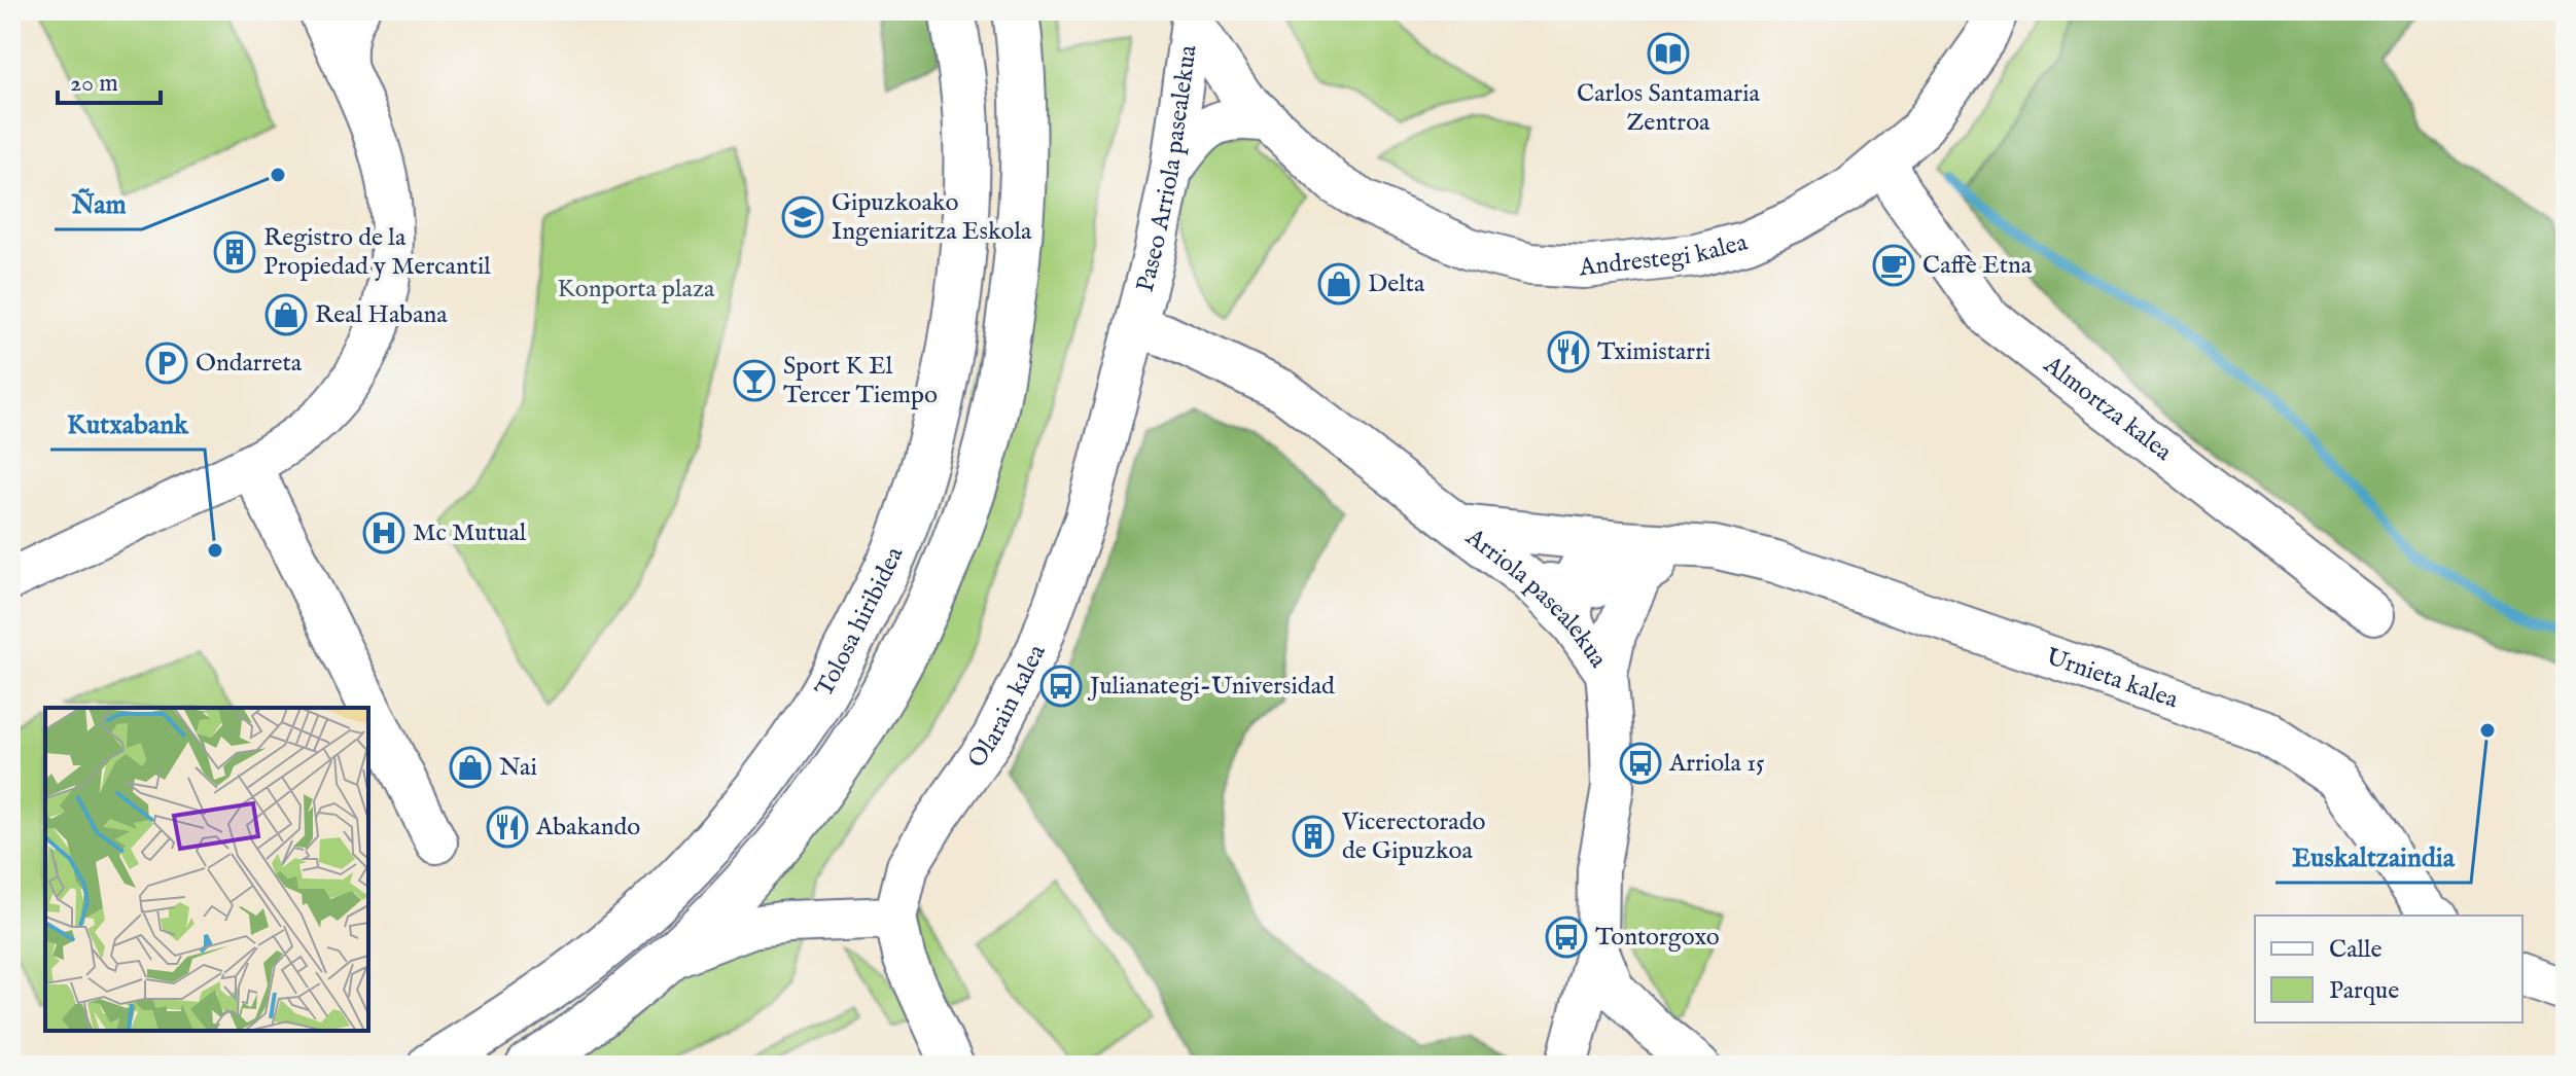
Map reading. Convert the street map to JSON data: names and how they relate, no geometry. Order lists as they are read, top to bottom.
{
  "streets": {
    "main road": ["Tolosa hiribidea"],
    "street": [
      "Paseo Arriola pasealekua",
      "Andrestegi kalea",
      "Almortza kalea",
      "Arriola pasealekua",
      "Urnieta kalea",
      "Olarain kalea"
    ]
  },
  "crossings": [
    ["Paseo Arriola pasealekua", "Andrestegi kalea"],
    ["Paseo Arriola pasealekua", "Arriola pasealekua"],
    ["Paseo Arriola pasealekua", "Olarain kalea"],
    ["Andrestegi kalea", "Almortza kalea"],
    ["Arriola pasealekua", "Olarain kalea"]
  ],
  "parks": ["Konporta plaza"],
  "places": {
    "library": ["Carlos Santamaria Zentroa"],
    "other": ["Ñam", "Kutxabank", "Euskaltzaindia"],
    "school or university": ["Gipuzkoako Ingeniaritza Eskola"],
    "building": ["Registro de la Propiedad y Mercantil", "Vicerectorado de Gipuzkoa"],
    "cafe": ["Caffè Etna"],
    "shop": ["Delta", "Real Habana", "Nai"],
    "restaurant": ["Tximistarri", "Abakando"],
    "parking": ["Ondarreta"],
    "bar": ["Sport K El Tercer Tiempo"],
    "hospital": ["Mc Mutual"],
    "bus stop": ["Julianategi-Universidad", "Arriola 15", "Tontorgoxo"]
  },
  "legend": ["Calle", "Parque"],
  "scale_bar": "20 m"
}
